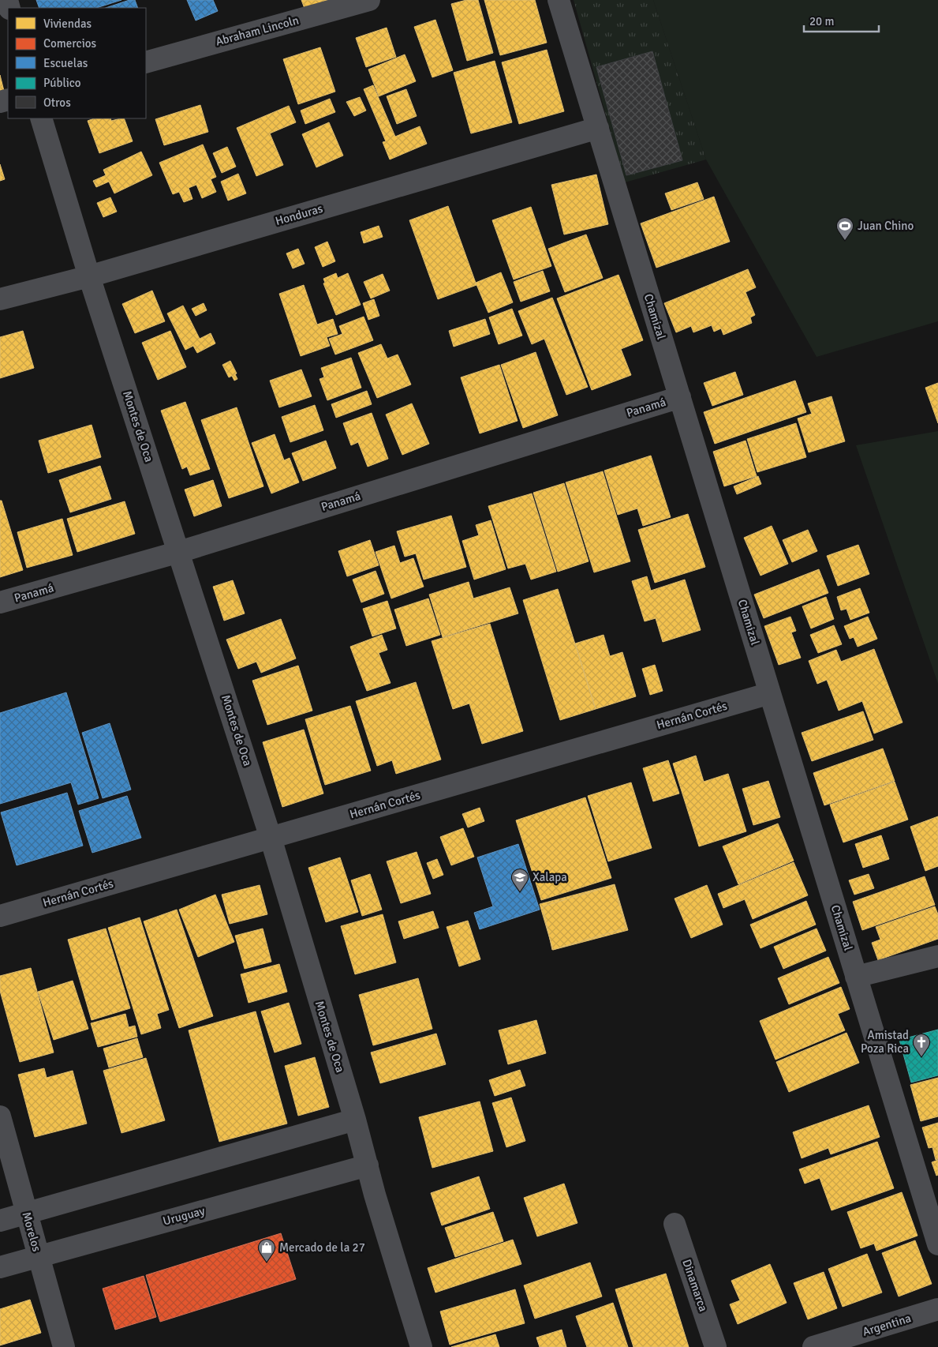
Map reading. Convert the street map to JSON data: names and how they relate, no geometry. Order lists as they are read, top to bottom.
{
  "streets": {
    "street": [
      "Abraham Lincoln",
      "Honduras",
      "Chamizal",
      "Panamá",
      "Montes de Oca",
      "Hernán Cortés",
      "Uruguay",
      "Morelos",
      "Dinamarca",
      "Argentina"
    ]
  },
  "crossings": [
    ["Honduras", "Chamizal"],
    ["Honduras", "Montes de Oca"],
    ["Chamizal", "Panamá"],
    ["Chamizal", "Hernán Cortés"],
    ["Panamá", "Montes de Oca"],
    ["Montes de Oca", "Hernán Cortés"],
    ["Montes de Oca", "Uruguay"],
    ["Uruguay", "Morelos"]
  ],
  "places": {
    "sports": ["Juan Chino"],
    "school or university": ["Xalapa"],
    "church": ["Amistad Poza Rica"],
    "shop": ["Mercado de la 27"]
  },
  "legend": [
    "Viviendas",
    "Comercios",
    "Escuelas",
    "Público",
    "Otros"
  ],
  "scale_bar": "20 m"
}
